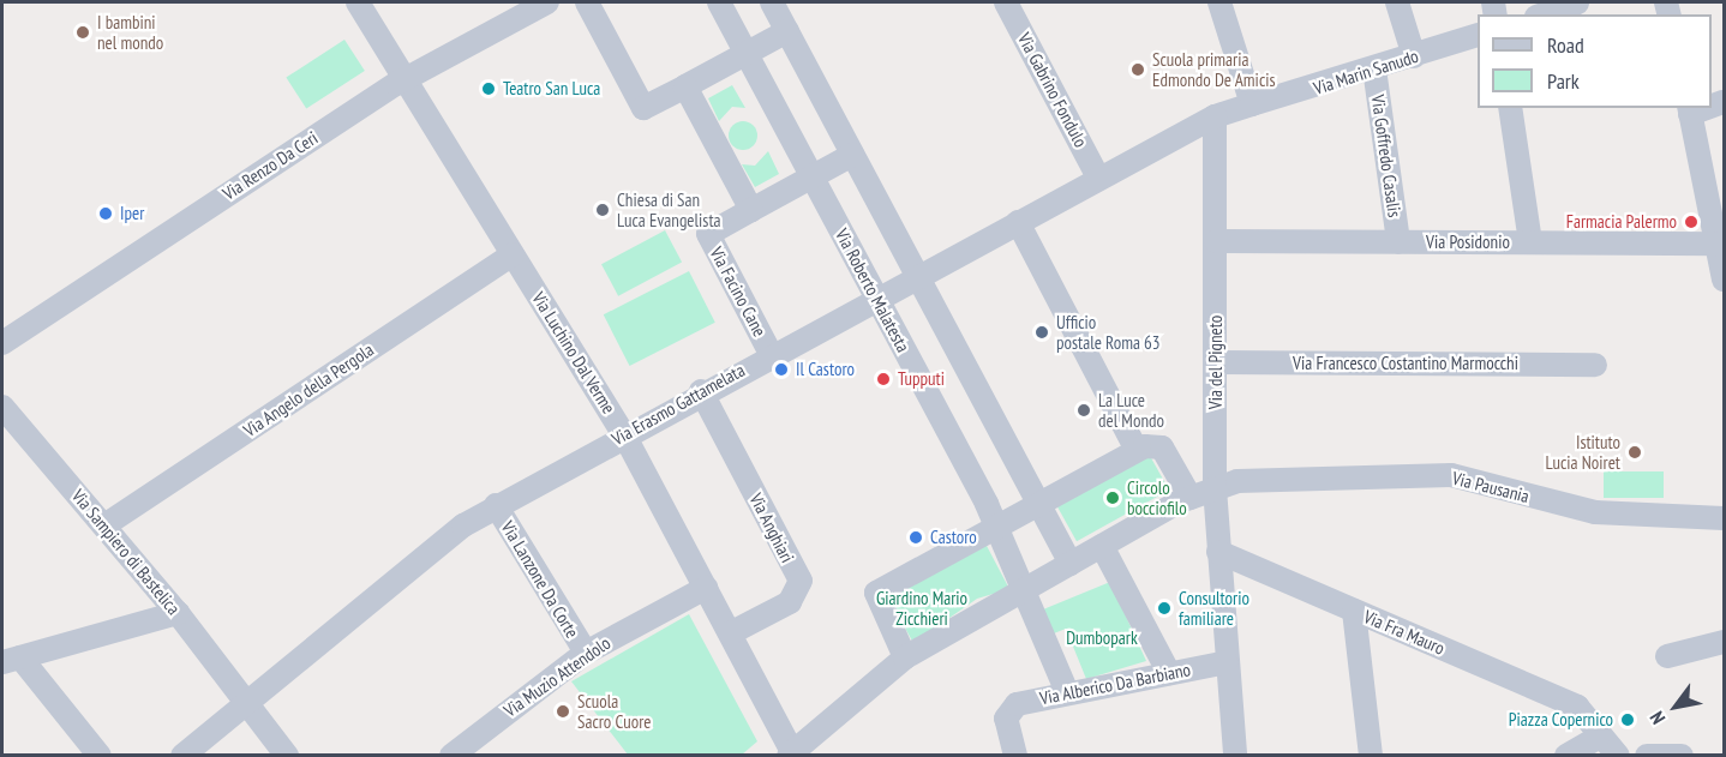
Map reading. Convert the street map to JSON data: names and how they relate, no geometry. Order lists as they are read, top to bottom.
{
  "streets": {
    "street": [
      "Via Marin Sanudo",
      "Via Gabrino Fondulo",
      "Via Goffredo Casalis",
      "Via Renzo Da Ceri",
      "Via Posidonio",
      "Via Roberto Malatesta",
      "Via Facino Cane",
      "Via Luchino Dal Verme",
      "Via del Pigneto",
      "Via Francesco Costantino Marmocchi",
      "Via Angelo della Pergola",
      "Via Erasmo Gattamelata",
      "Via Pausania",
      "Via Anghiari",
      "Via Sampiero di Bastelica",
      "Via Lanzone Da Corte",
      "Via Fra Mauro",
      "Via Muzio Attendolo",
      "Via Alberico Da Barbiano"
    ]
  },
  "crossings": [
    ["Via Marin Sanudo", "Via Goffredo Casalis"],
    ["Via Gabrino Fondulo", "Via Erasmo Gattamelata"],
    ["Via Goffredo Casalis", "Via Posidonio"],
    ["Via Renzo Da Ceri", "Via Luchino Dal Verme"],
    ["Via Posidonio", "Via del Pigneto"],
    ["Via Roberto Malatesta", "Via Erasmo Gattamelata"],
    ["Via Roberto Malatesta", "Via Pausania"],
    ["Via Roberto Malatesta", "Via Alberico Da Barbiano"],
    ["Via Facino Cane", "Via Erasmo Gattamelata"],
    ["Via Luchino Dal Verme", "Via Angelo della Pergola"],
    ["Via Luchino Dal Verme", "Via Erasmo Gattamelata"],
    ["Via Luchino Dal Verme", "Via Pausania"],
    ["Via Luchino Dal Verme", "Via Anghiari"],
    ["Via Luchino Dal Verme", "Via Muzio Attendolo"],
    ["Via del Pigneto", "Via Francesco Costantino Marmocchi"],
    ["Via del Pigneto", "Via Erasmo Gattamelata"],
    ["Via del Pigneto", "Via Pausania"],
    ["Via del Pigneto", "Via Fra Mauro"],
    ["Via del Pigneto", "Via Alberico Da Barbiano"],
    ["Via Angelo della Pergola", "Via Sampiero di Bastelica"],
    ["Via Erasmo Gattamelata", "Via Anghiari"],
    ["Via Erasmo Gattamelata", "Via Sampiero di Bastelica"],
    ["Via Erasmo Gattamelata", "Via Lanzone Da Corte"],
    ["Via Lanzone Da Corte", "Via Muzio Attendolo"]
  ],
  "parks": ["Giardino Mario Zicchieri", "Dumbopark"],
  "places": [
    "I bambini nel mondo",
    "Scuola primaria Edmondo De Amicis",
    "Teatro San Luca",
    "Chiesa di San Luca Evangelista",
    "Iper",
    "Farmacia Palermo",
    "Ufficio postale Roma 63",
    "Il Castoro",
    "Tupputi",
    "La Luce del Mondo",
    "Istituto Lucia Noiret",
    "Circolo bocciofilo",
    "Castoro",
    "Consultorio familiare",
    "Scuola Sacro Cuore",
    "Piazza Copernico"
  ],
  "legend": ["Road", "Park"],
  "north": "bottom left"
}
